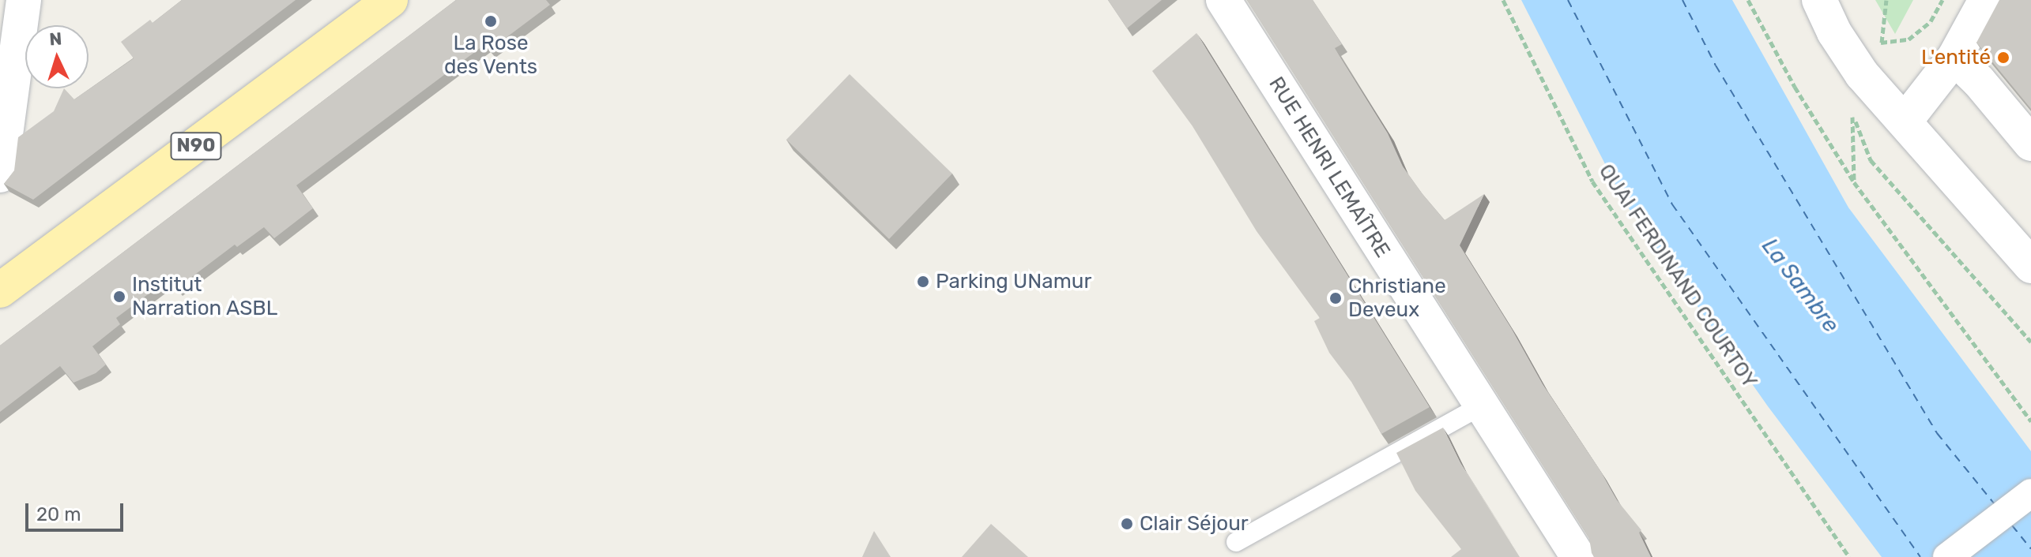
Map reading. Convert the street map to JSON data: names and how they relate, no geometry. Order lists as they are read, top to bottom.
{
  "streets": {
    "main road": ["N90"],
    "street": ["RUE HENRI LEMAÎTRE"],
    "path": ["QUAI FERDINAND COURTOY"]
  },
  "water": ["La Sambre"],
  "places": [
    "La Rose des Vents",
    "L'entité",
    "Parking UNamur",
    "Institut Narration ASBL",
    "Christiane Deveux",
    "Clair Séjour"
  ],
  "scale_bar": "20 m",
  "north": "top"
}
